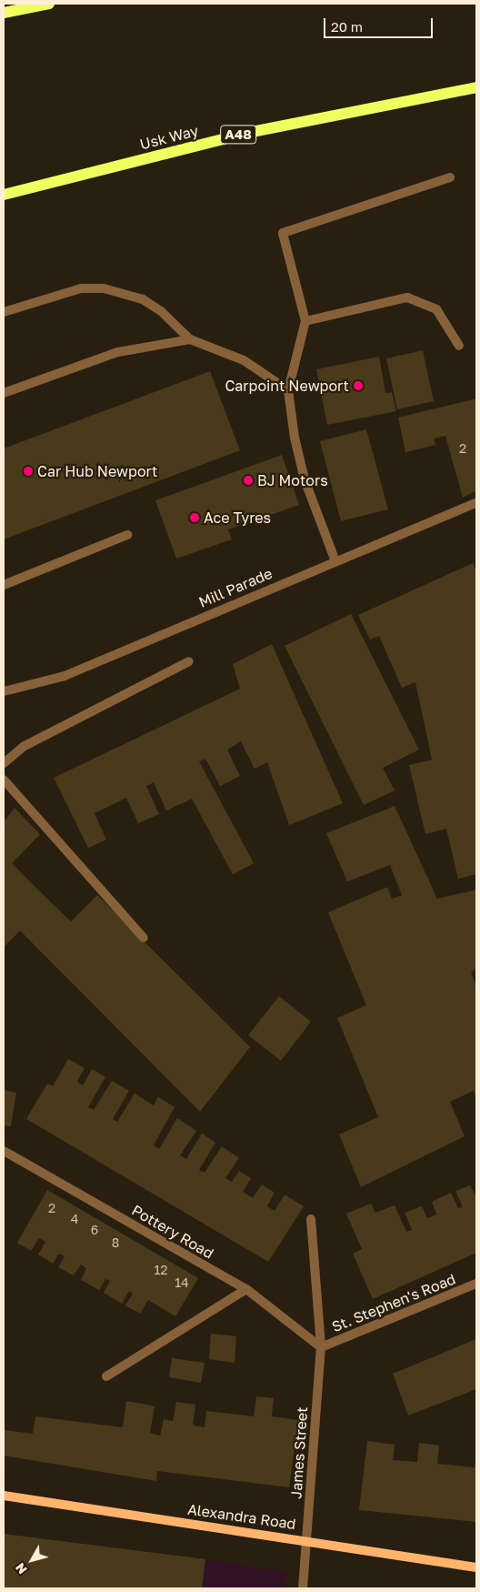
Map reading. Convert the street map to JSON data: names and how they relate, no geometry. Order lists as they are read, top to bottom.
{
  "streets": {
    "main road": ["A48", "Usk Way"],
    "street": [
      "Mill Parade",
      "Pottery Road",
      "St. Stephen's Road",
      "James Street",
      "Alexandra Road"
    ]
  },
  "crossings": [
    ["Pottery Road", "St. Stephen's Road"],
    ["Pottery Road", "James Street"],
    ["St. Stephen's Road", "James Street"],
    ["James Street", "Alexandra Road"]
  ],
  "places": [
    "Carpoint Newport",
    "Car Hub Newport",
    "BJ Motors",
    "Ace Tyres"
  ],
  "house_numbers": [
    "2",
    "2",
    "4",
    "6",
    "8",
    "12",
    "14"
  ],
  "scale_bar": "20 m",
  "north": "bottom left"
}
